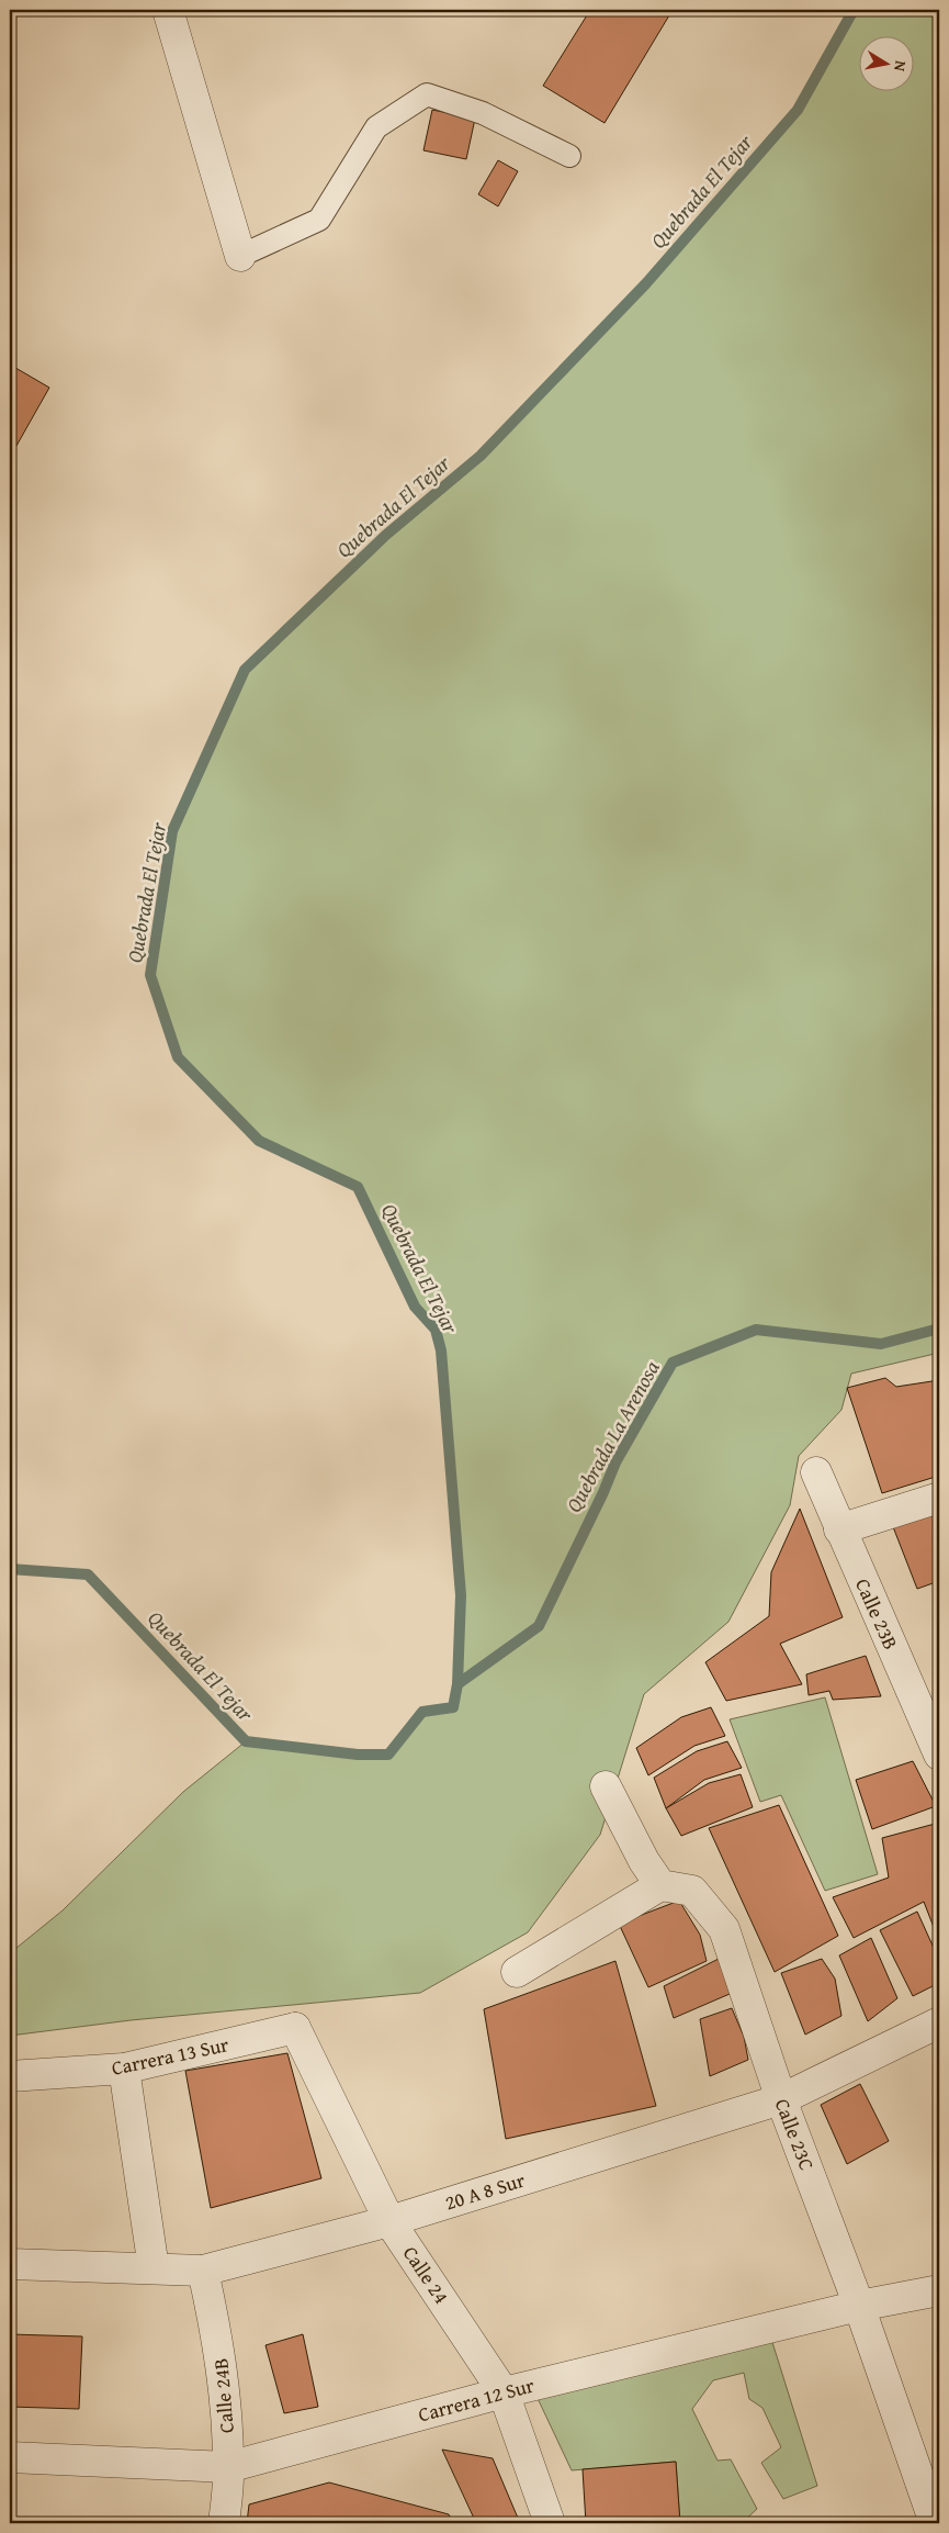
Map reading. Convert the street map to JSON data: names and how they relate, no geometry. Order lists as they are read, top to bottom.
{
  "streets": {
    "street": [
      "Calle 23B",
      "Carrera 13 Sur",
      "Calle 23C",
      "20 A 8 Sur",
      "Calle 24",
      "Calle 24B",
      "Carrera 12 Sur"
    ]
  },
  "crossings": [
    ["Carrera 13 Sur", "Calle 24"],
    ["Calle 23C", "20 A 8 Sur"],
    ["Calle 23C", "Carrera 12 Sur"],
    ["20 A 8 Sur", "Calle 24"],
    ["20 A 8 Sur", "Calle 24B"],
    ["Calle 24", "Carrera 12 Sur"],
    ["Calle 24B", "Carrera 12 Sur"]
  ],
  "water": ["Quebrada El Tejar", "Quebrada La Arenosa"],
  "north": "right"
}
